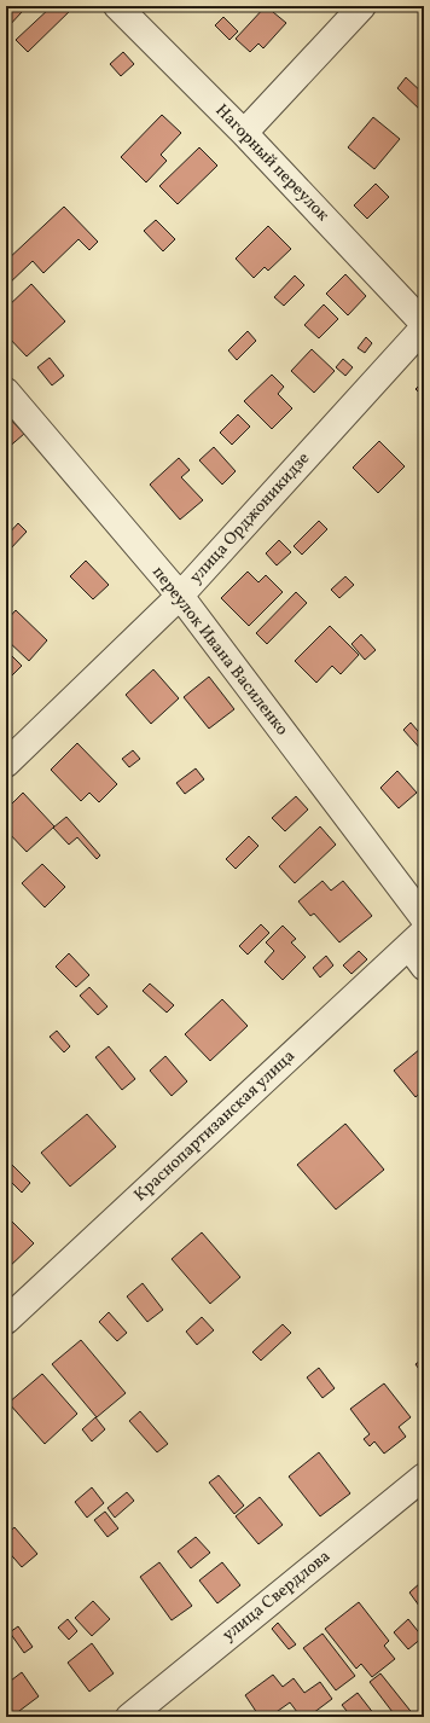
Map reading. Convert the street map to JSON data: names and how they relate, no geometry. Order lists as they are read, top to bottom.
{
  "streets": {
    "street": [
      "Нагорный переулок",
      "улица Орджоникидзе",
      "переулок Ивана Василенко",
      "Краснопартизанская улица",
      "улица Свердлова"
    ]
  },
  "crossings": [
    ["Нагорный переулок", "улица Орджоникидзе"],
    ["улица Орджоникидзе", "переулок Ивана Василенко"]
  ]
}
